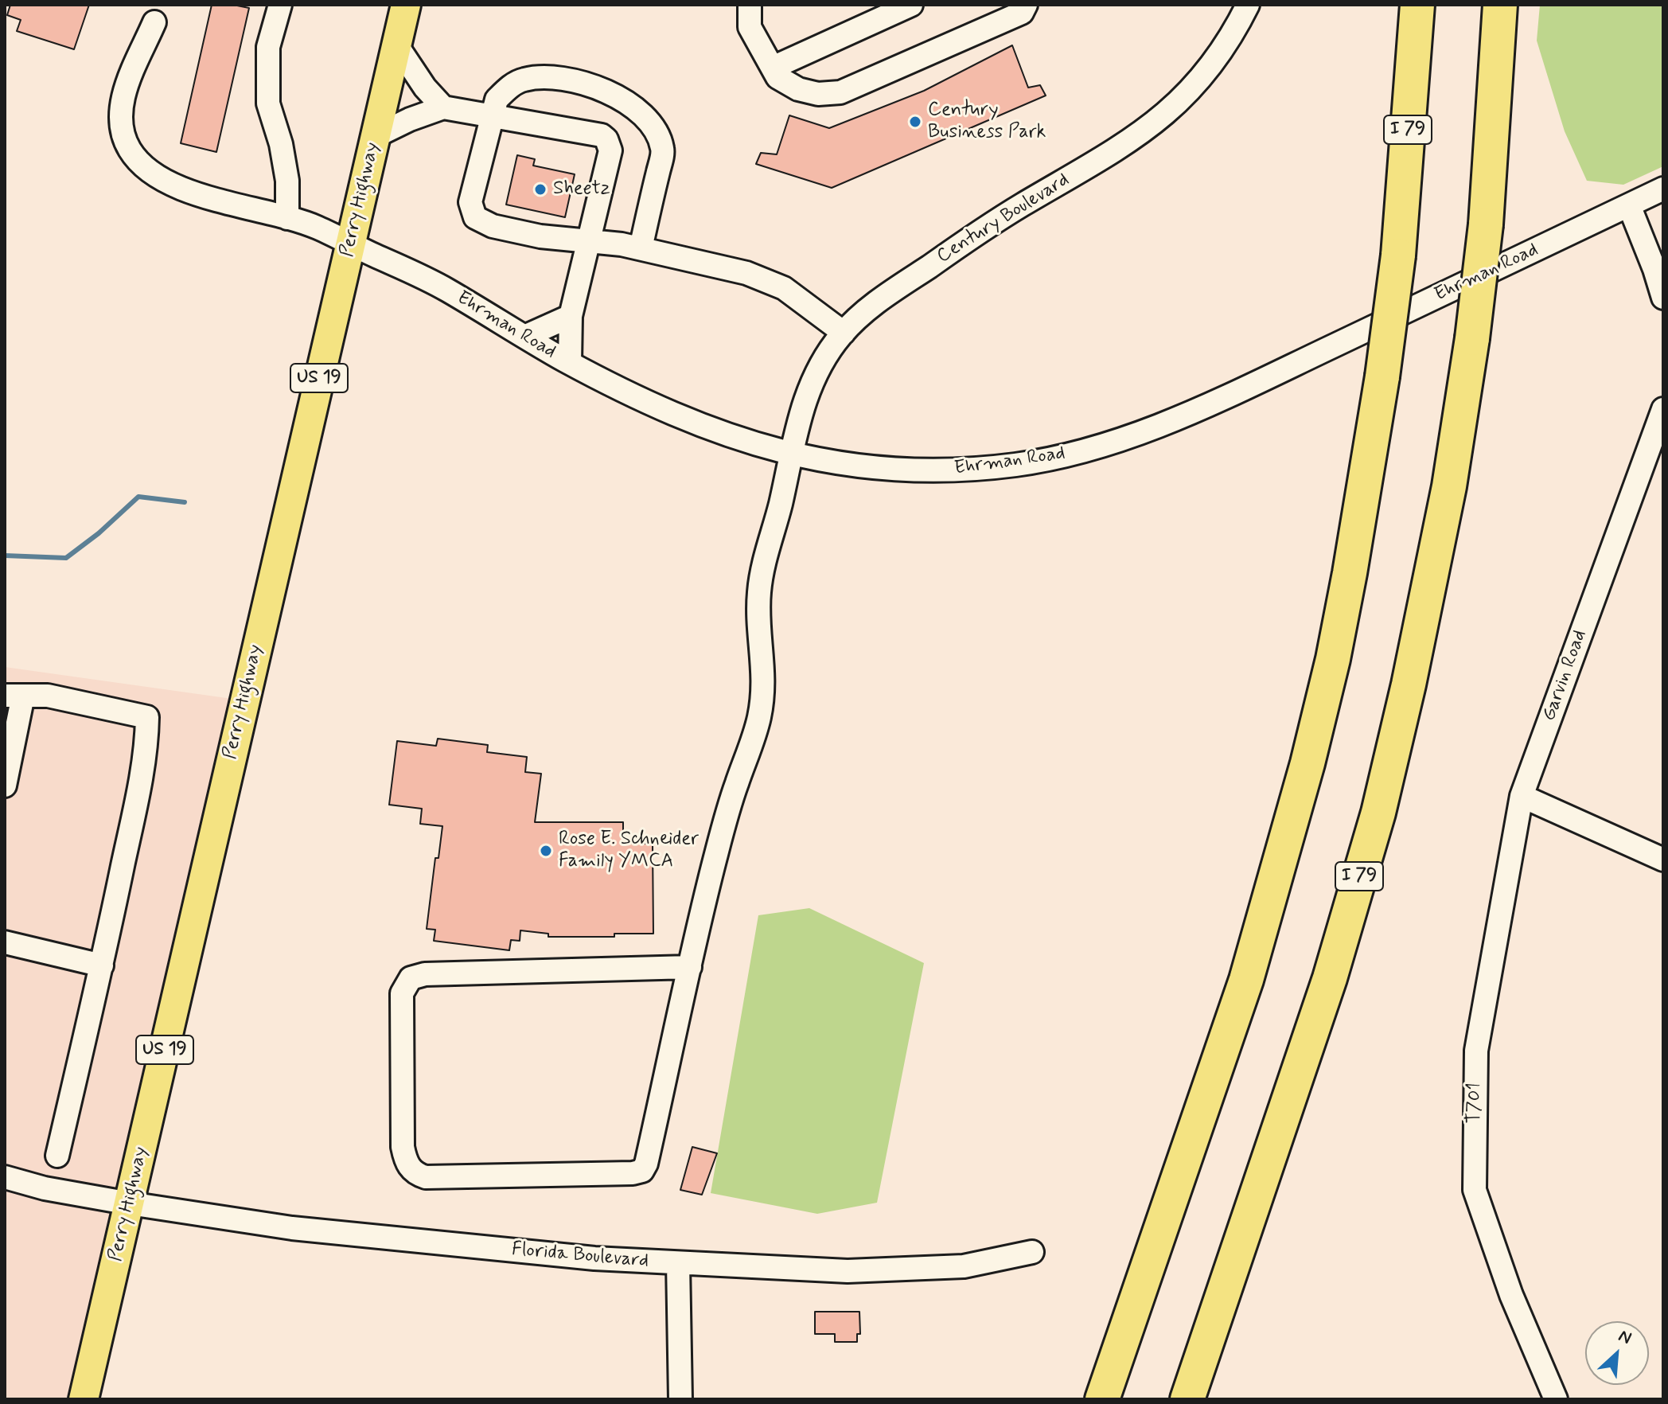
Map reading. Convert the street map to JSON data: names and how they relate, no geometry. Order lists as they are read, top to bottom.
{
  "streets": {
    "highway": ["I 79"],
    "main road": ["Perry Highway", "US 19"],
    "street": [
      "Century Boulevard",
      "Ehrman Road",
      "Garvin Road",
      "T701",
      "Florida Boulevard"
    ]
  },
  "crossings": [
    ["Perry Highway", "Ehrman Road"],
    ["Perry Highway", "Florida Boulevard"],
    ["Century Boulevard", "Ehrman Road"],
    ["Garvin Road", "T701"]
  ],
  "places": ["Century Business Park", "Sheetz", "Rose E. Schneider Family YMCA"],
  "north": "top right"
}
